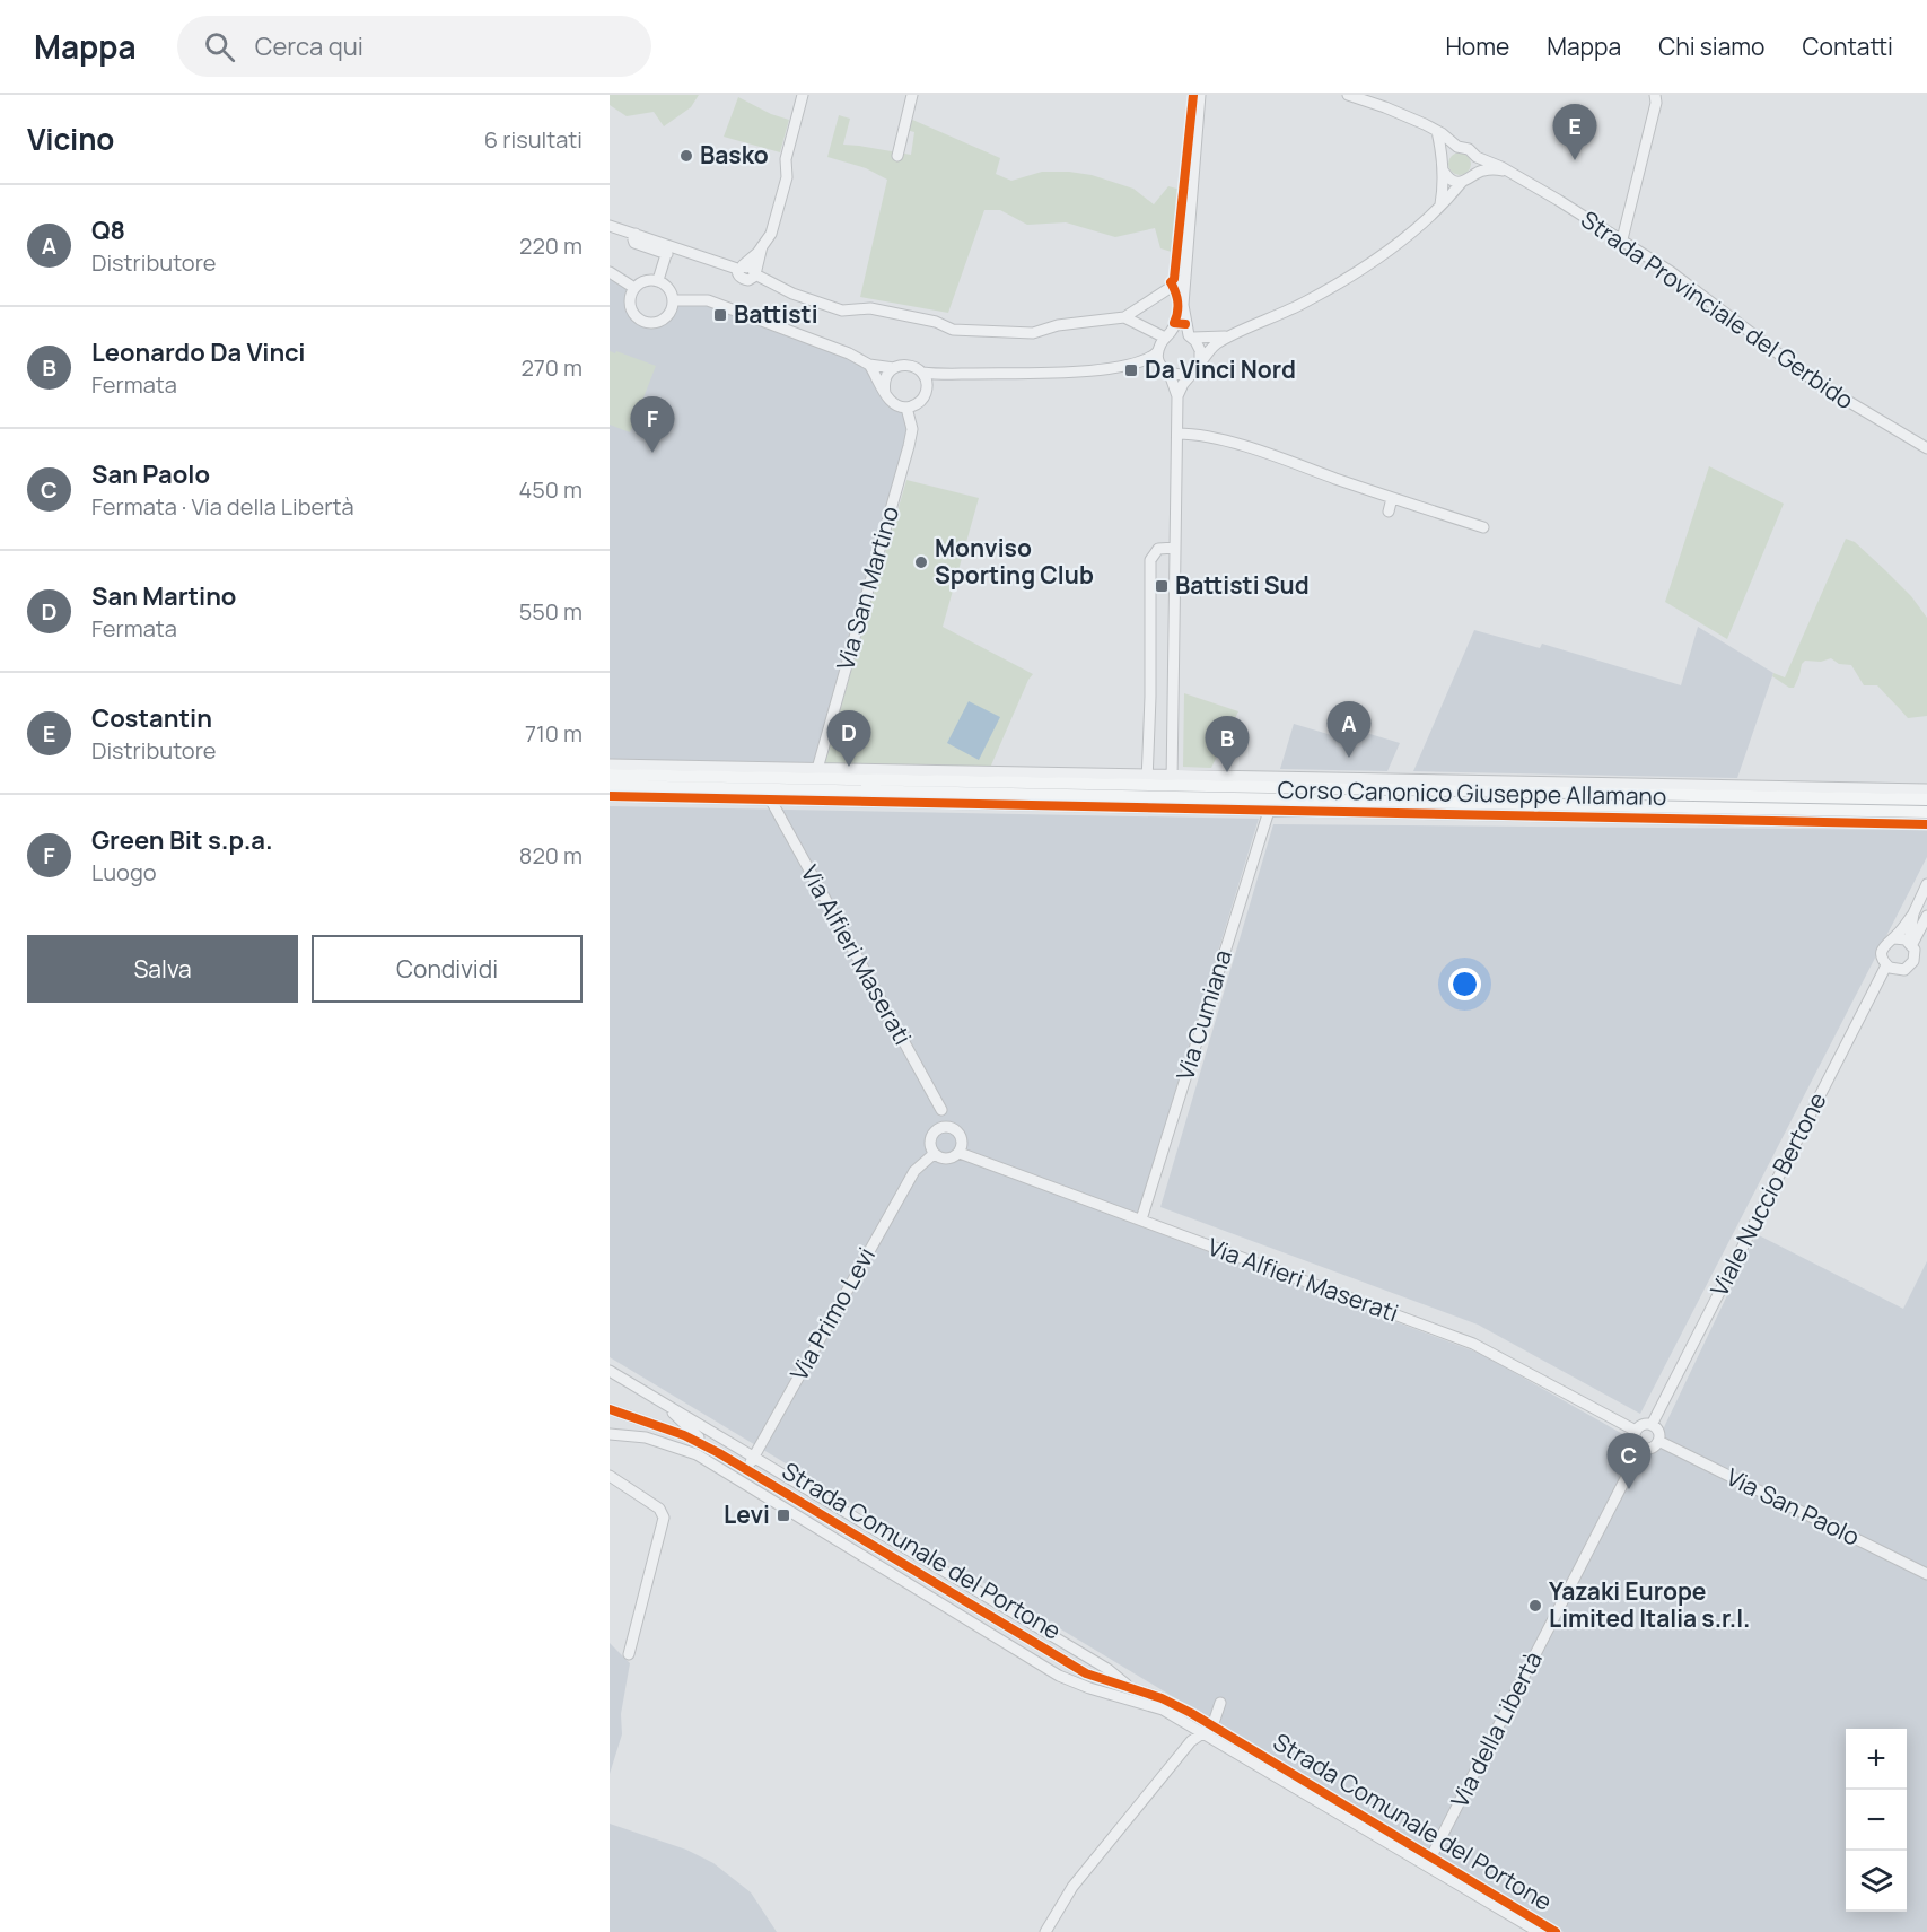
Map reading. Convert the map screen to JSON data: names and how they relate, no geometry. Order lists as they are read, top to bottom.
{
  "streets": {
    "main road": ["Corso Canonico Giuseppe Allamano"],
    "street": [
      "Strada Provinciale del Gerbido",
      "Via San Martino",
      "Via Alfieri Maserati",
      "Via Cumiana",
      "Viale Nuccio Bertone",
      "Via Primo Levi",
      "Via San Paolo",
      "Strada Comunale del Portone",
      "Via della Libertà"
    ]
  },
  "crossings": [
    ["Via San Martino", "Corso Canonico Giuseppe Allamano"],
    ["Corso Canonico Giuseppe Allamano", "Via Alfieri Maserati"],
    ["Corso Canonico Giuseppe Allamano", "Via Cumiana"],
    ["Via Alfieri Maserati", "Via Cumiana"],
    ["Via Alfieri Maserati", "Viale Nuccio Bertone"],
    ["Via Alfieri Maserati", "Via Primo Levi"],
    ["Via Alfieri Maserati", "Via San Paolo"],
    ["Via Alfieri Maserati", "Via della Libertà"],
    ["Viale Nuccio Bertone", "Via San Paolo"],
    ["Viale Nuccio Bertone", "Via della Libertà"],
    ["Via Primo Levi", "Strada Comunale del Portone"],
    ["Via San Paolo", "Via della Libertà"],
    ["Strada Comunale del Portone", "Via della Libertà"]
  ],
  "places": {
    "other": ["Basko", "Monviso Sporting Club", "Yazaki Europe Limited Italia s.r.l."],
    "transit": [
      "Battisti",
      "Da Vinci Nord",
      "Battisti Sud",
      "Levi"
    ]
  },
  "page": {
    "header": "Mappa",
    "search": "Cerca qui",
    "nav": [
      "Home",
      "Mappa",
      "Chi siamo",
      "Contatti"
    ],
    "heading": ["Vicino", "6 risultati"],
    "pins": [
      "E",
      "F",
      "A",
      "D",
      "B",
      "C"
    ],
    "list": [
      {
        "mark": "A",
        "name": "Q8",
        "note": "Distributore",
        "value": "220 m"
      },
      {
        "mark": "B",
        "name": "Leonardo Da Vinci",
        "note": "Fermata",
        "value": "270 m"
      },
      {
        "mark": "C",
        "name": "San Paolo",
        "note": "Fermata · Via della Libertà",
        "value": "450 m"
      },
      {
        "mark": "D",
        "name": "San Martino",
        "note": "Fermata",
        "value": "550 m"
      },
      {
        "mark": "E",
        "name": "Costantin",
        "note": "Distributore",
        "value": "710 m"
      },
      {
        "mark": "F",
        "name": "Green Bit s.p.a.",
        "note": "Luogo",
        "value": "820 m"
      }
    ],
    "buttons": ["Salva", "Condividi"],
    "map_buttons": ["+", "−"]
  }
}
